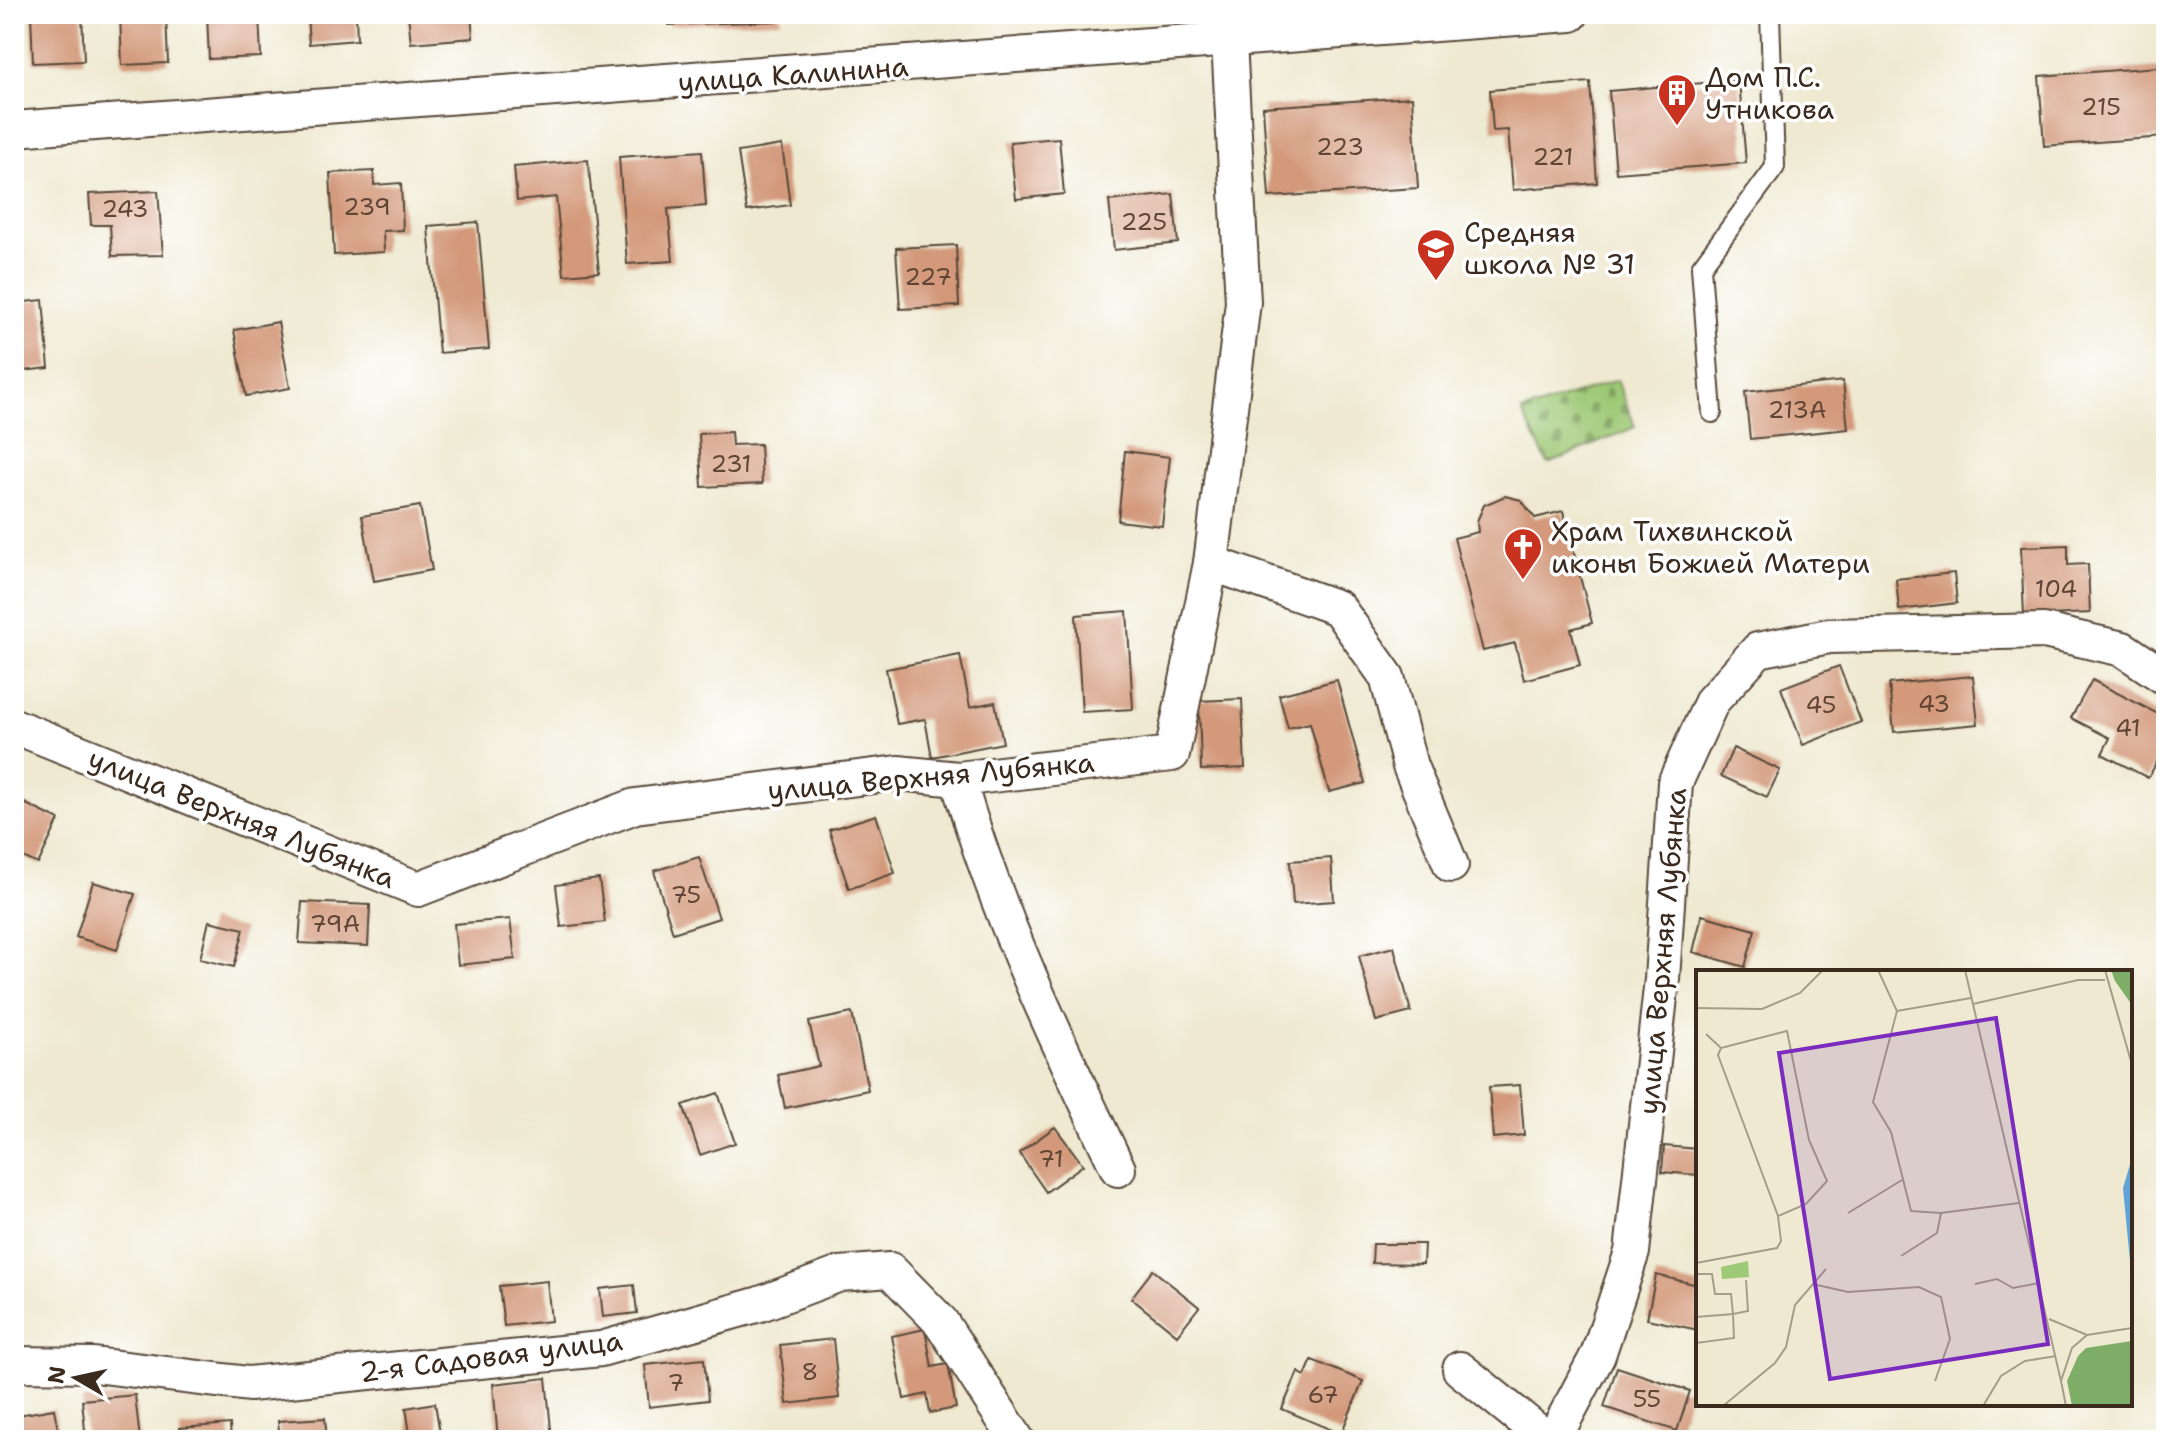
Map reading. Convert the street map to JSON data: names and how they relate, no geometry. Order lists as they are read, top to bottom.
{
  "streets": {
    "street": ["улица Калинина", "улица Верхняя Лубянка", "2-я Садовая улица"]
  },
  "places": {
    "building": ["Дом П.С. Утникова"],
    "school or university": ["Средняя школа № 31"],
    "church": ["Храм Тихвинской иконы Божией Матери"]
  },
  "house_numbers": [
    "215",
    "223",
    "221",
    "239",
    "243",
    "225",
    "227",
    "213А",
    "231",
    "104",
    "43",
    "45",
    "41",
    "75",
    "79А",
    "71",
    "8",
    "7",
    "67",
    "55"
  ],
  "north": "left"
}
